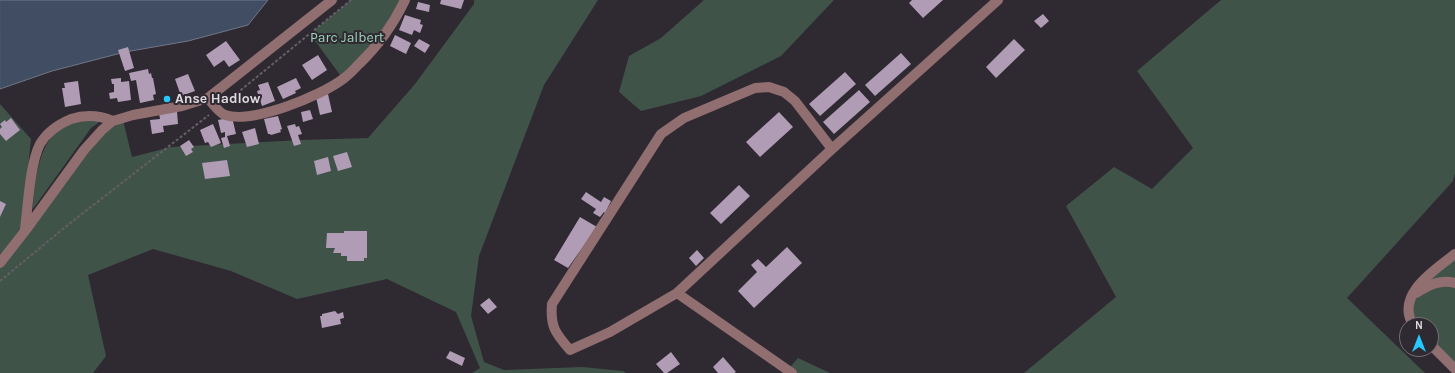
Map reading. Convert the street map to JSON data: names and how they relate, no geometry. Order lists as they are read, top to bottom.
{
  "parks": ["Parc Jalbert"],
  "places": ["Anse Hadlow"],
  "north": "top"
}
